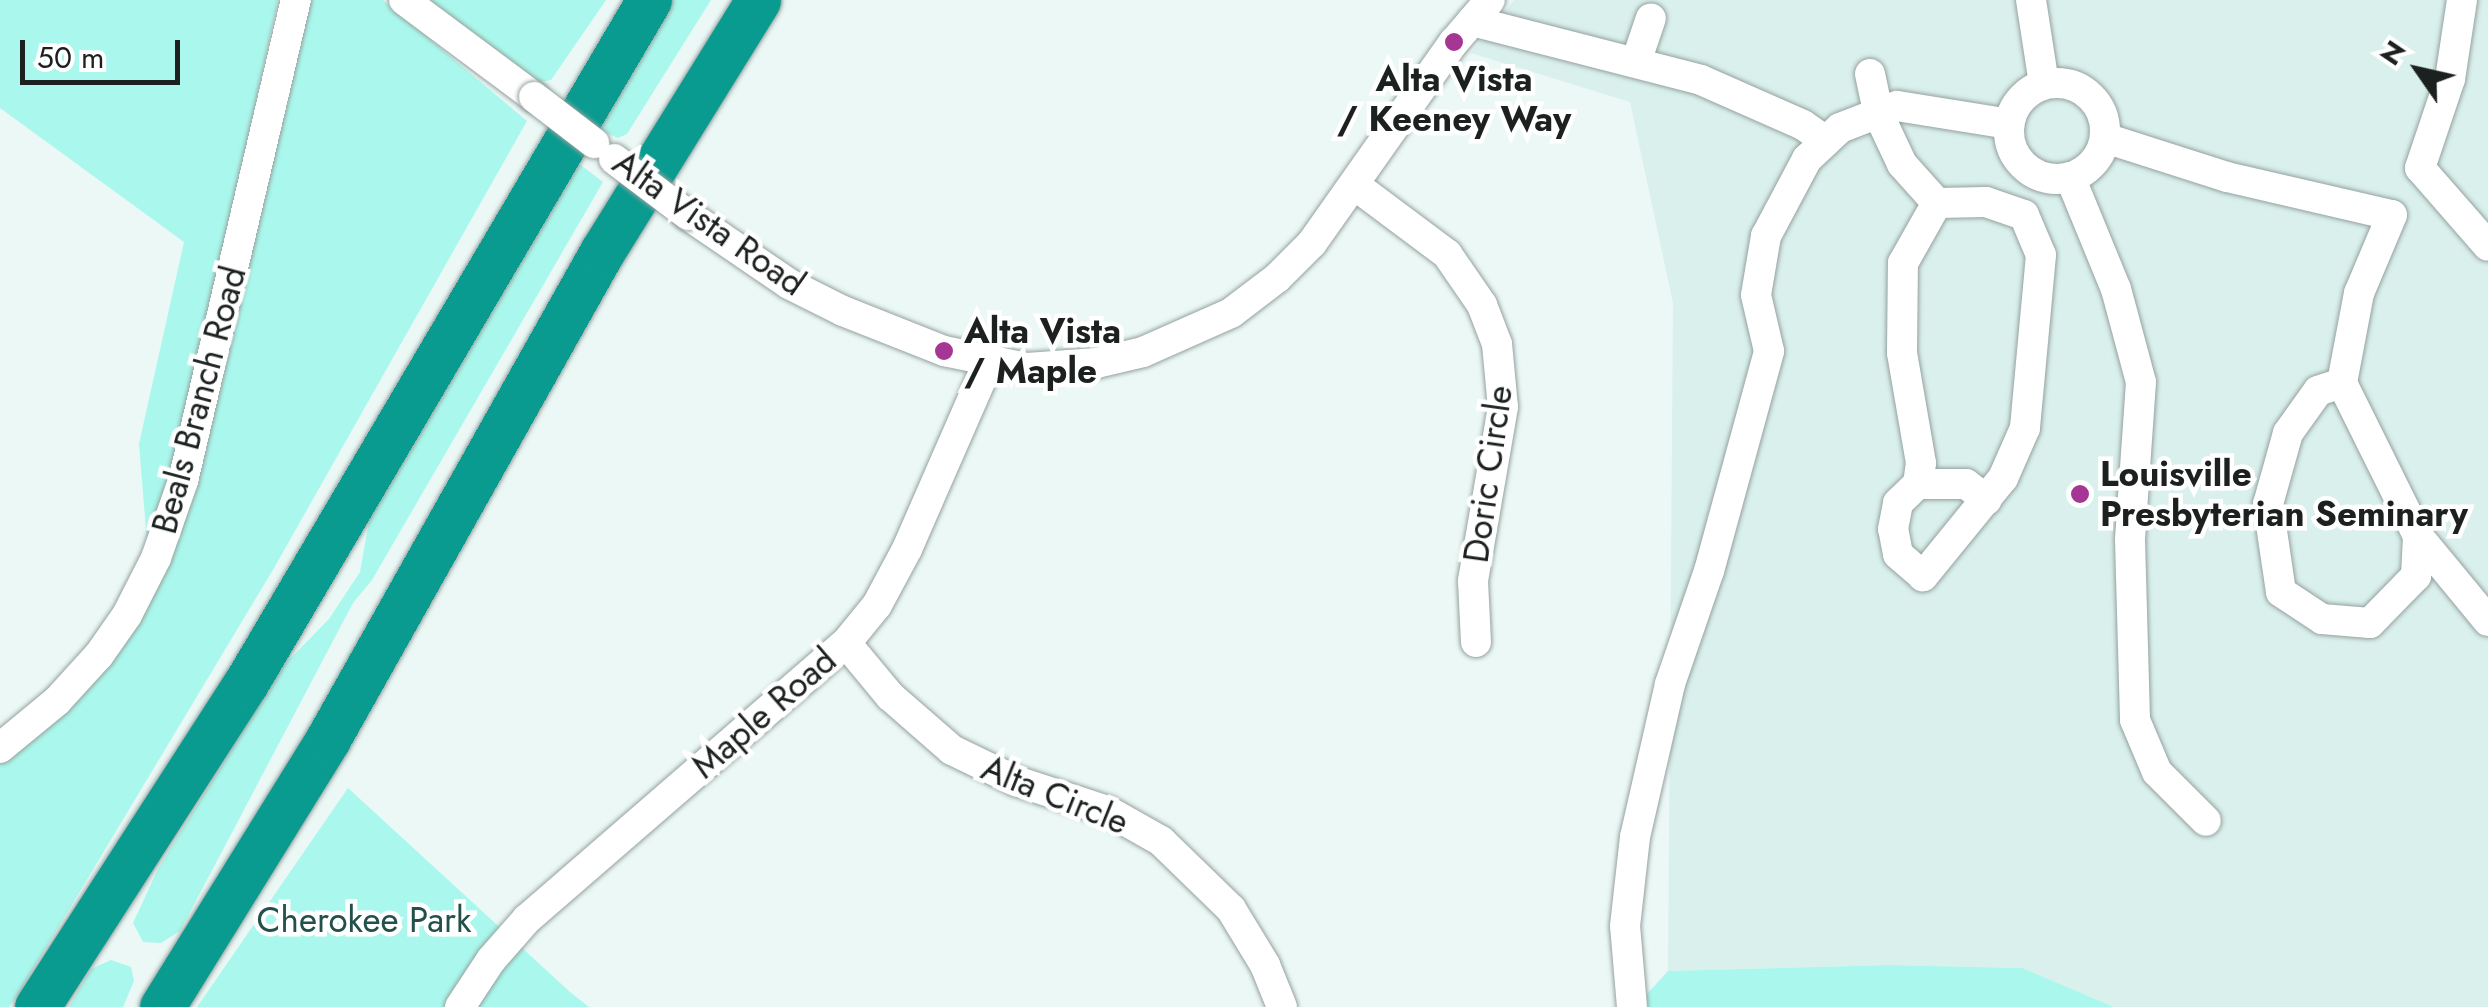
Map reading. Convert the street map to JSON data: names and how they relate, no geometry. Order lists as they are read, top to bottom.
{
  "streets": {
    "street": [
      "Alta Vista Road",
      "Beals Branch Road",
      "Doric Circle",
      "Maple Road",
      "Alta Circle"
    ]
  },
  "crossings": [
    ["Alta Vista Road", "Doric Circle"],
    ["Alta Vista Road", "Maple Road"],
    ["Maple Road", "Alta Circle"]
  ],
  "parks": ["Cherokee Park"],
  "places": ["Alta Vista / Keeney Way", "Alta Vista / Maple", "Louisville Presbyterian Seminary"],
  "scale_bar": "50 m",
  "north": "top left"
}
